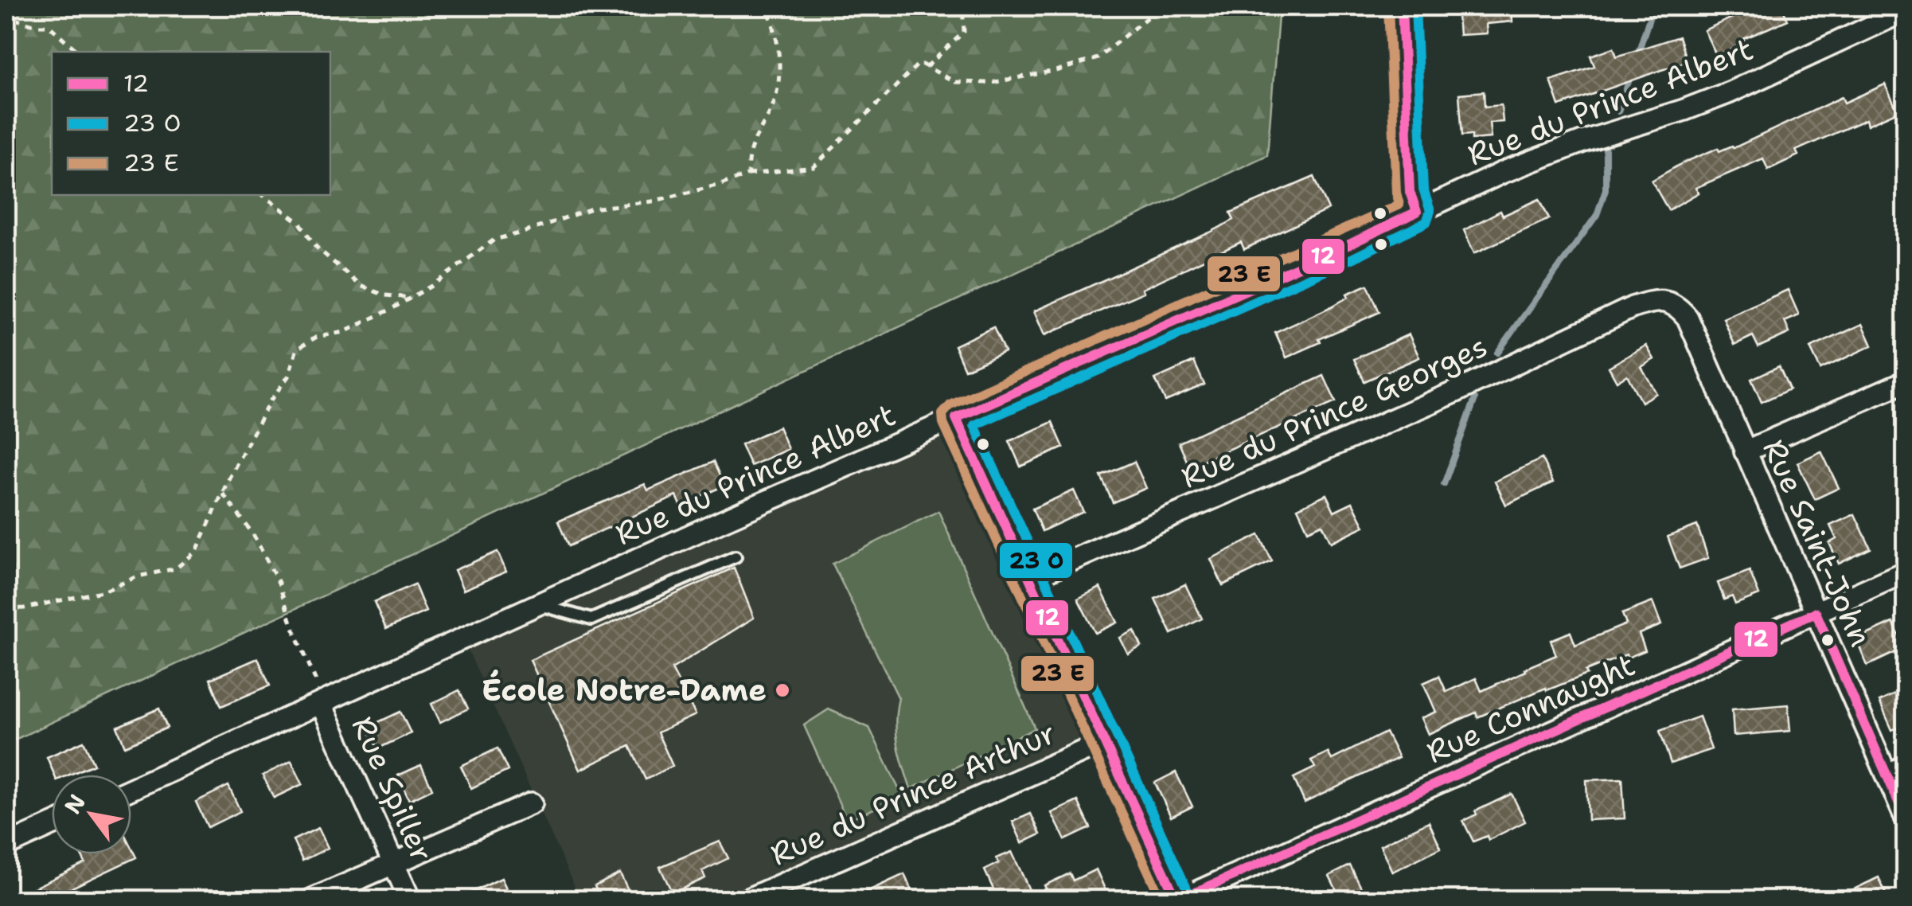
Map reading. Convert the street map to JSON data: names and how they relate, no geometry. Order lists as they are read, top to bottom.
{
  "streets": {
    "street": [
      "Rue du Prince Albert",
      "Rue du Prince Georges",
      "Rue Saint-John",
      "Rue Connaught",
      "Rue Spiller",
      "Rue du Prince Arthur"
    ]
  },
  "crossings": [
    ["Rue du Prince Albert", "Rue Spiller"],
    ["Rue du Prince Georges", "Rue Saint-John"],
    ["Rue Saint-John", "Rue Connaught"]
  ],
  "places": ["École Notre-Dame"],
  "lines": ["transit line 12"],
  "legend": ["12", "23 O", "23 E"],
  "north": "top left"
}
